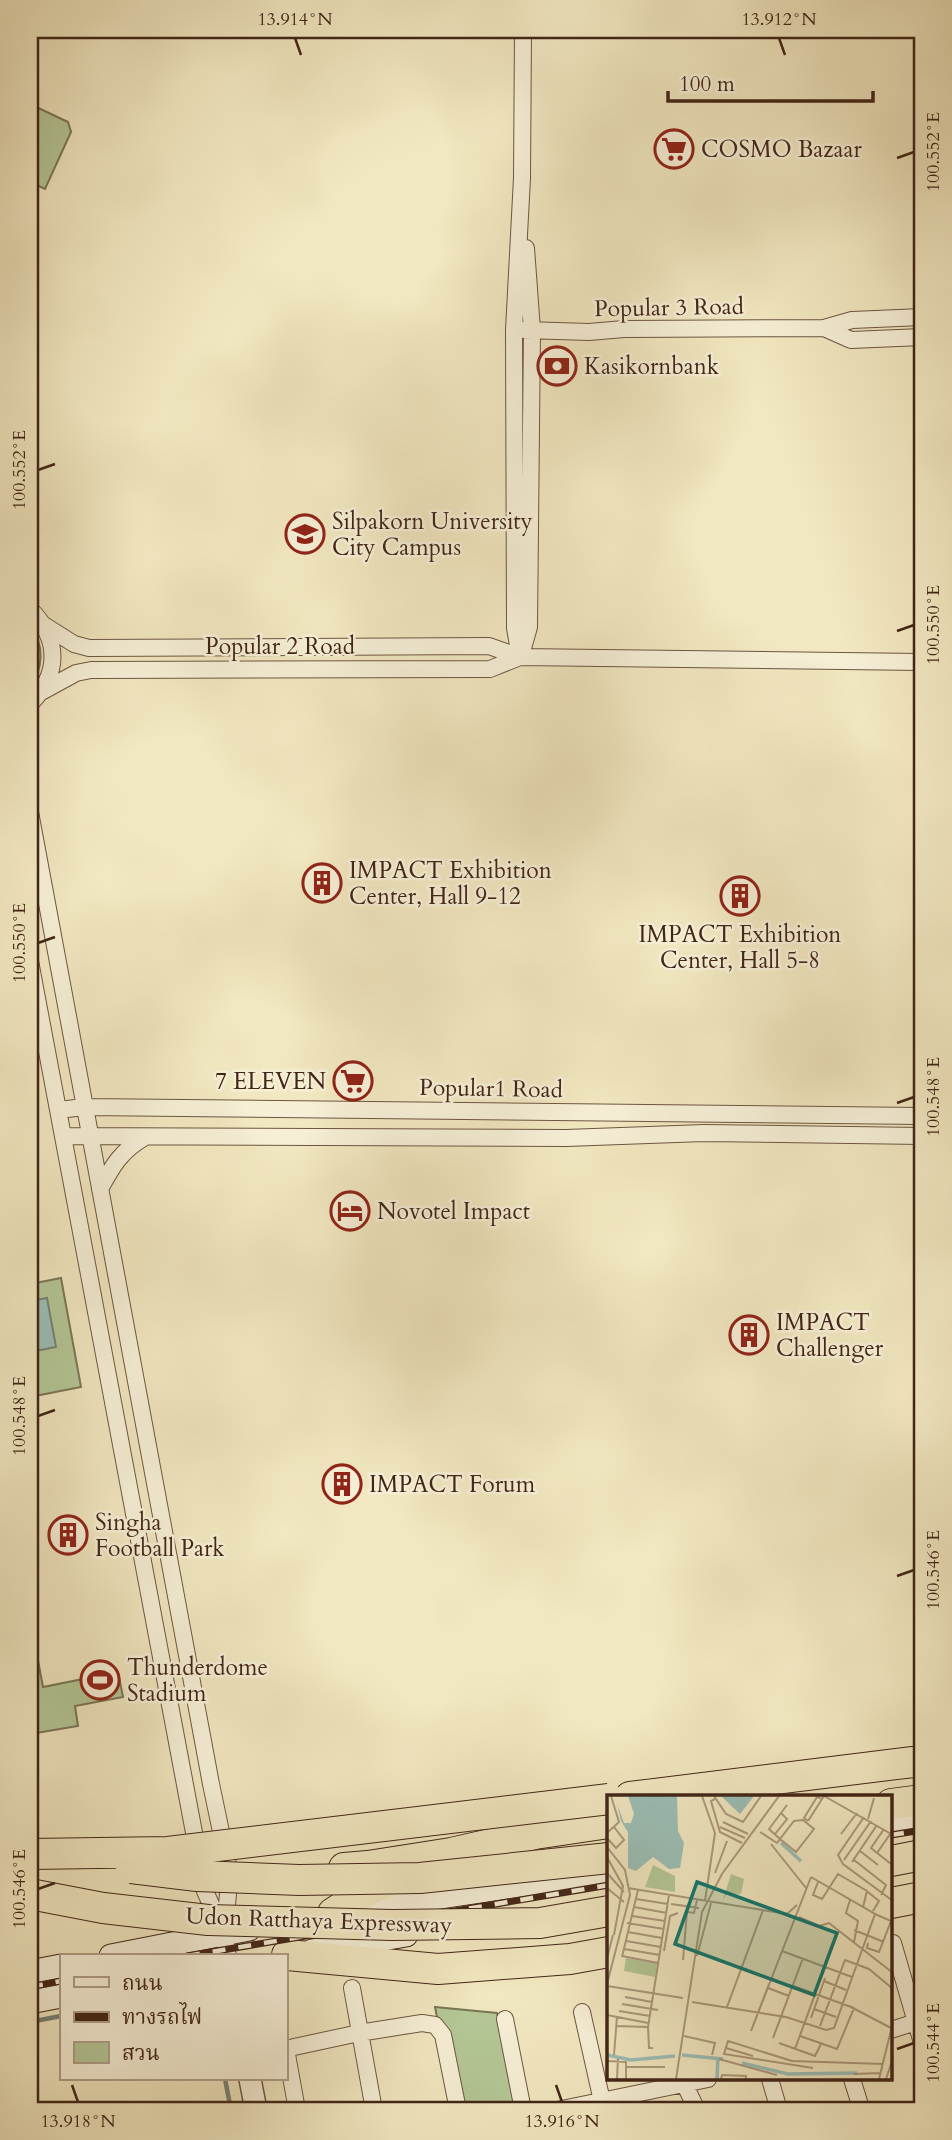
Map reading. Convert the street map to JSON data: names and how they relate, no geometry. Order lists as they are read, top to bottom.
{
  "streets": {
    "highway": ["Udon Ratthaya Expressway"],
    "street": ["Popular 3 Road", "Popular 2 Road", "Popular1 Road"]
  },
  "places": {
    "supermarket": ["COSMO Bazaar", "7 ELEVEN"],
    "bank": ["Kasikornbank"],
    "school or university": ["Silpakorn University City Campus"],
    "building": [
      "IMPACT Exhibition Center, Hall 9-12",
      "IMPACT Exhibition Center, Hall 5-8",
      "IMPACT Challenger",
      "IMPACT Forum",
      "Singha Football Park"
    ],
    "hotel": ["Novotel Impact"],
    "sports": ["Thunderdome Stadium"]
  },
  "legend": ["ถนน", "ทางรถไฟ", "สวน"],
  "scale_bar": "100 m",
  "coordinates": [
    "13.914°N",
    "13.912°N",
    "100.552°E",
    "100.550°E",
    "100.548°E",
    "100.546°E",
    "100.544°E",
    "13.918°N",
    "13.916°N"
  ]
}
